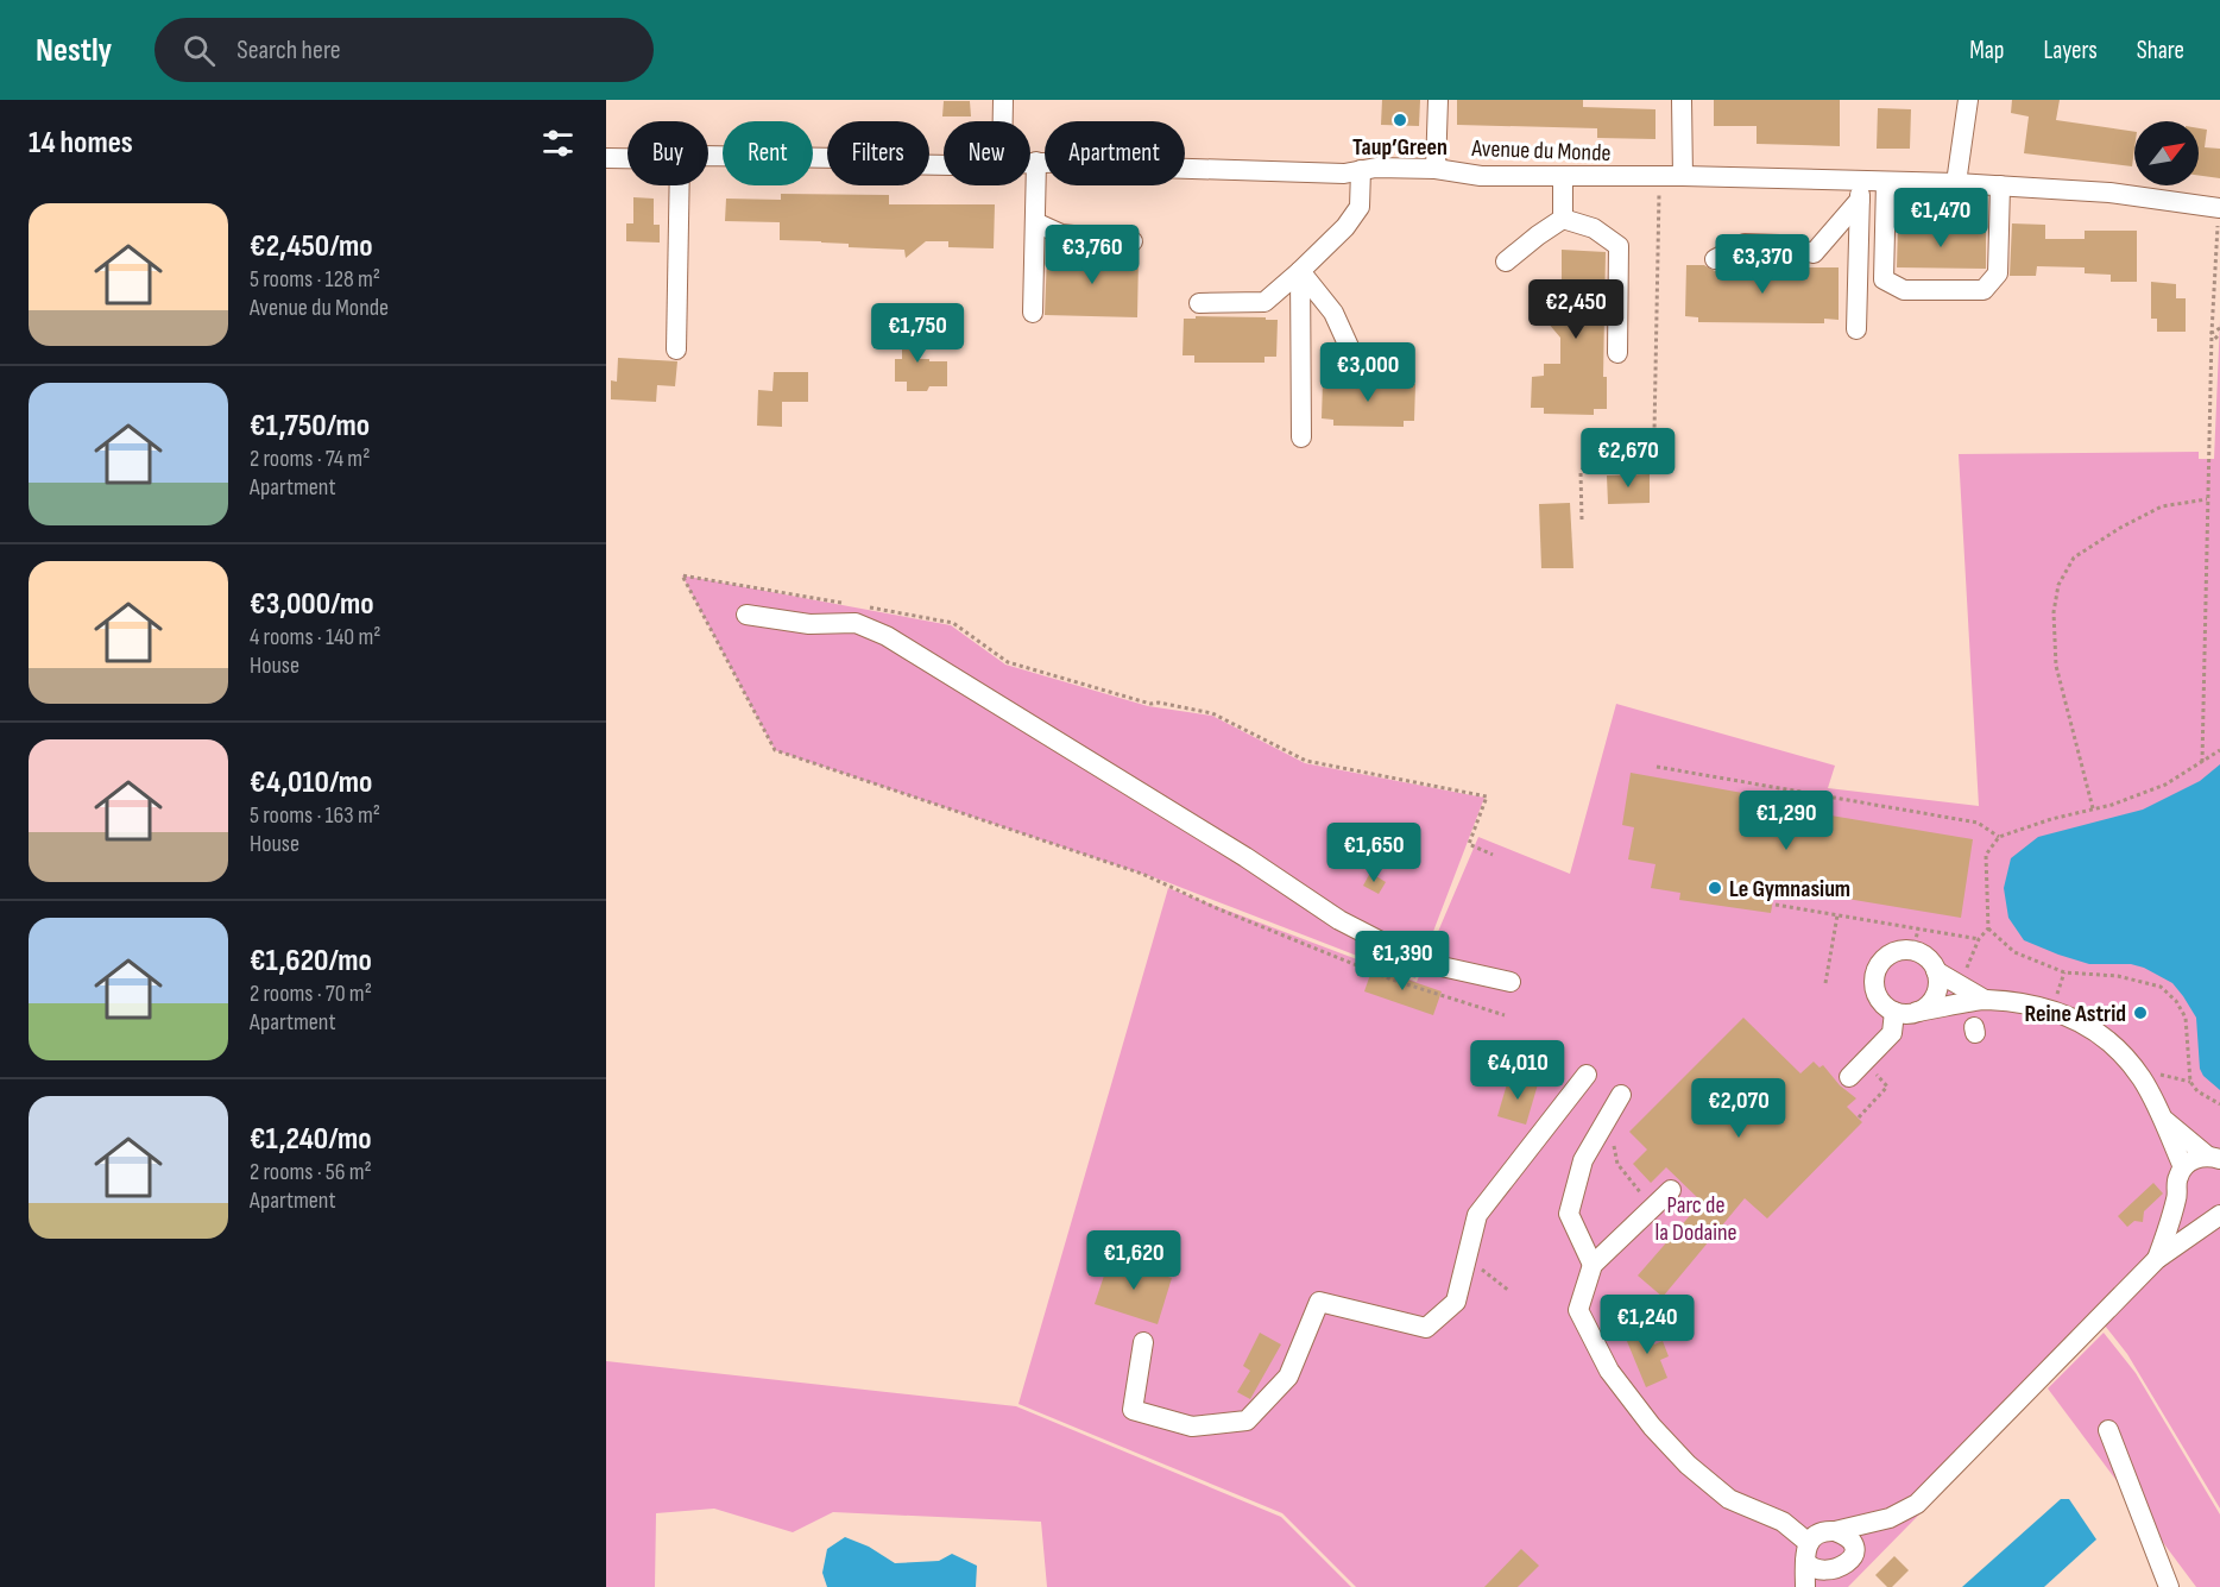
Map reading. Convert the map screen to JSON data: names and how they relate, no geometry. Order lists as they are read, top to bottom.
{
  "streets": {
    "street": ["Avenue du Monde"]
  },
  "parks": ["Parc de la Dodaine"],
  "places": ["Taup’Green", "Le Gymnasium", "Reine Astrid"],
  "north": "top right",
  "page": {
    "header": "Nestly",
    "search": "Search here",
    "nav": ["Map", "Layers", "Share"],
    "heading": "14 homes",
    "chip": [
      "Buy",
      "Rent",
      "Filters",
      "New",
      "Apartment"
    ],
    "list": [
      {
        "name": "€2,450/mo",
        "note": "5 rooms · 128 m² · Avenue du Monde"
      },
      {
        "name": "€1,750/mo",
        "note": "2 rooms · 74 m² · Apartment"
      },
      {
        "name": "€3,000/mo",
        "note": "4 rooms · 140 m² · House"
      },
      {
        "name": "€4,010/mo",
        "note": "5 rooms · 163 m² · House"
      },
      {
        "name": "€1,620/mo",
        "note": "2 rooms · 70 m² · Apartment"
      },
      {
        "name": "€1,240/mo",
        "note": "2 rooms · 56 m² · Apartment"
      }
    ],
    "price": [
      "€1,470",
      "€3,760",
      "€3,370",
      "€2,450",
      "€1,750",
      "€3,000",
      "€2,670",
      "€1,290",
      "€1,650",
      "€1,390",
      "€4,010",
      "€2,070",
      "€1,620",
      "€1,240"
    ]
  }
}
